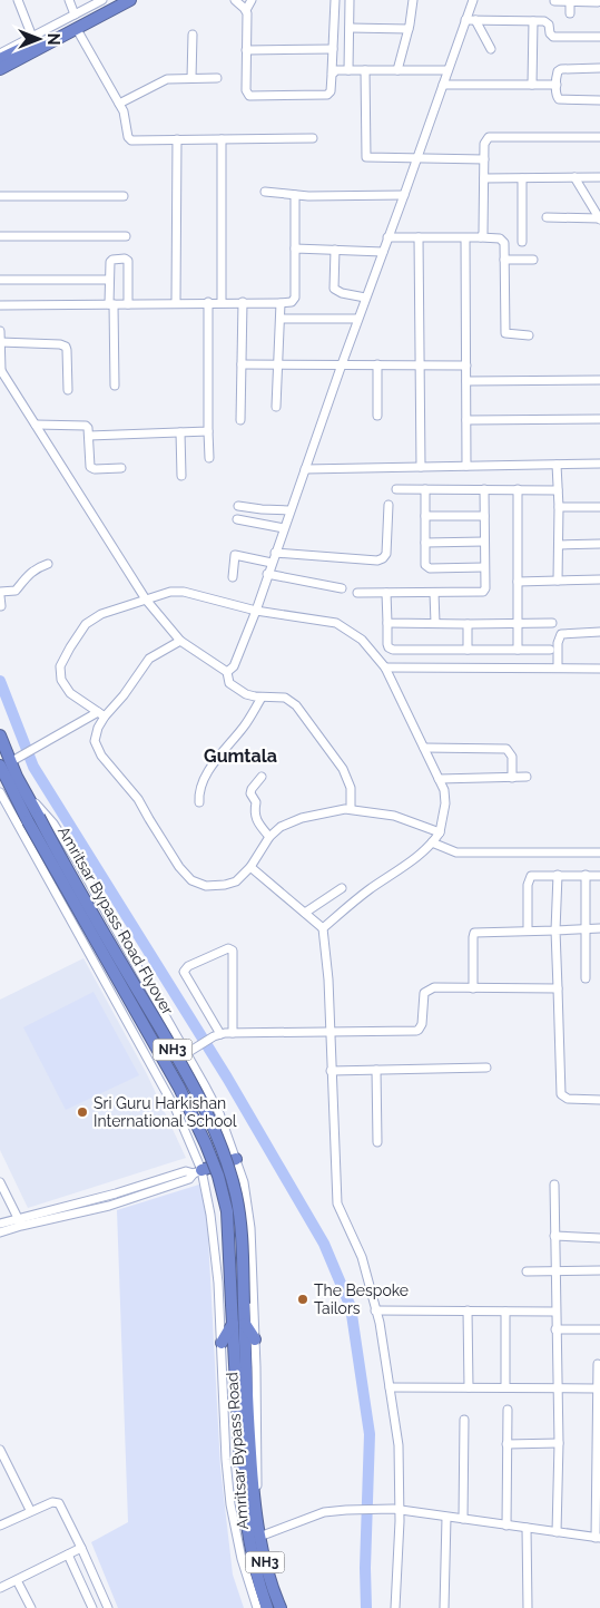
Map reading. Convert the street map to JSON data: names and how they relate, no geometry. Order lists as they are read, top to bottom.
{
  "streets": {
    "highway": ["Amritsar Bypass Road Flyover", "NH3", "Amritsar Bypass Road"]
  },
  "crossings": [
    ["Amritsar Bypass Road Flyover", "NH3"],
    ["Amritsar Bypass Road Flyover", "Amritsar Bypass Road"]
  ],
  "districts": ["Gumtala"],
  "places": ["Sri Guru Harkishan International School", "The Bespoke Tailors"],
  "north": "right"
}
